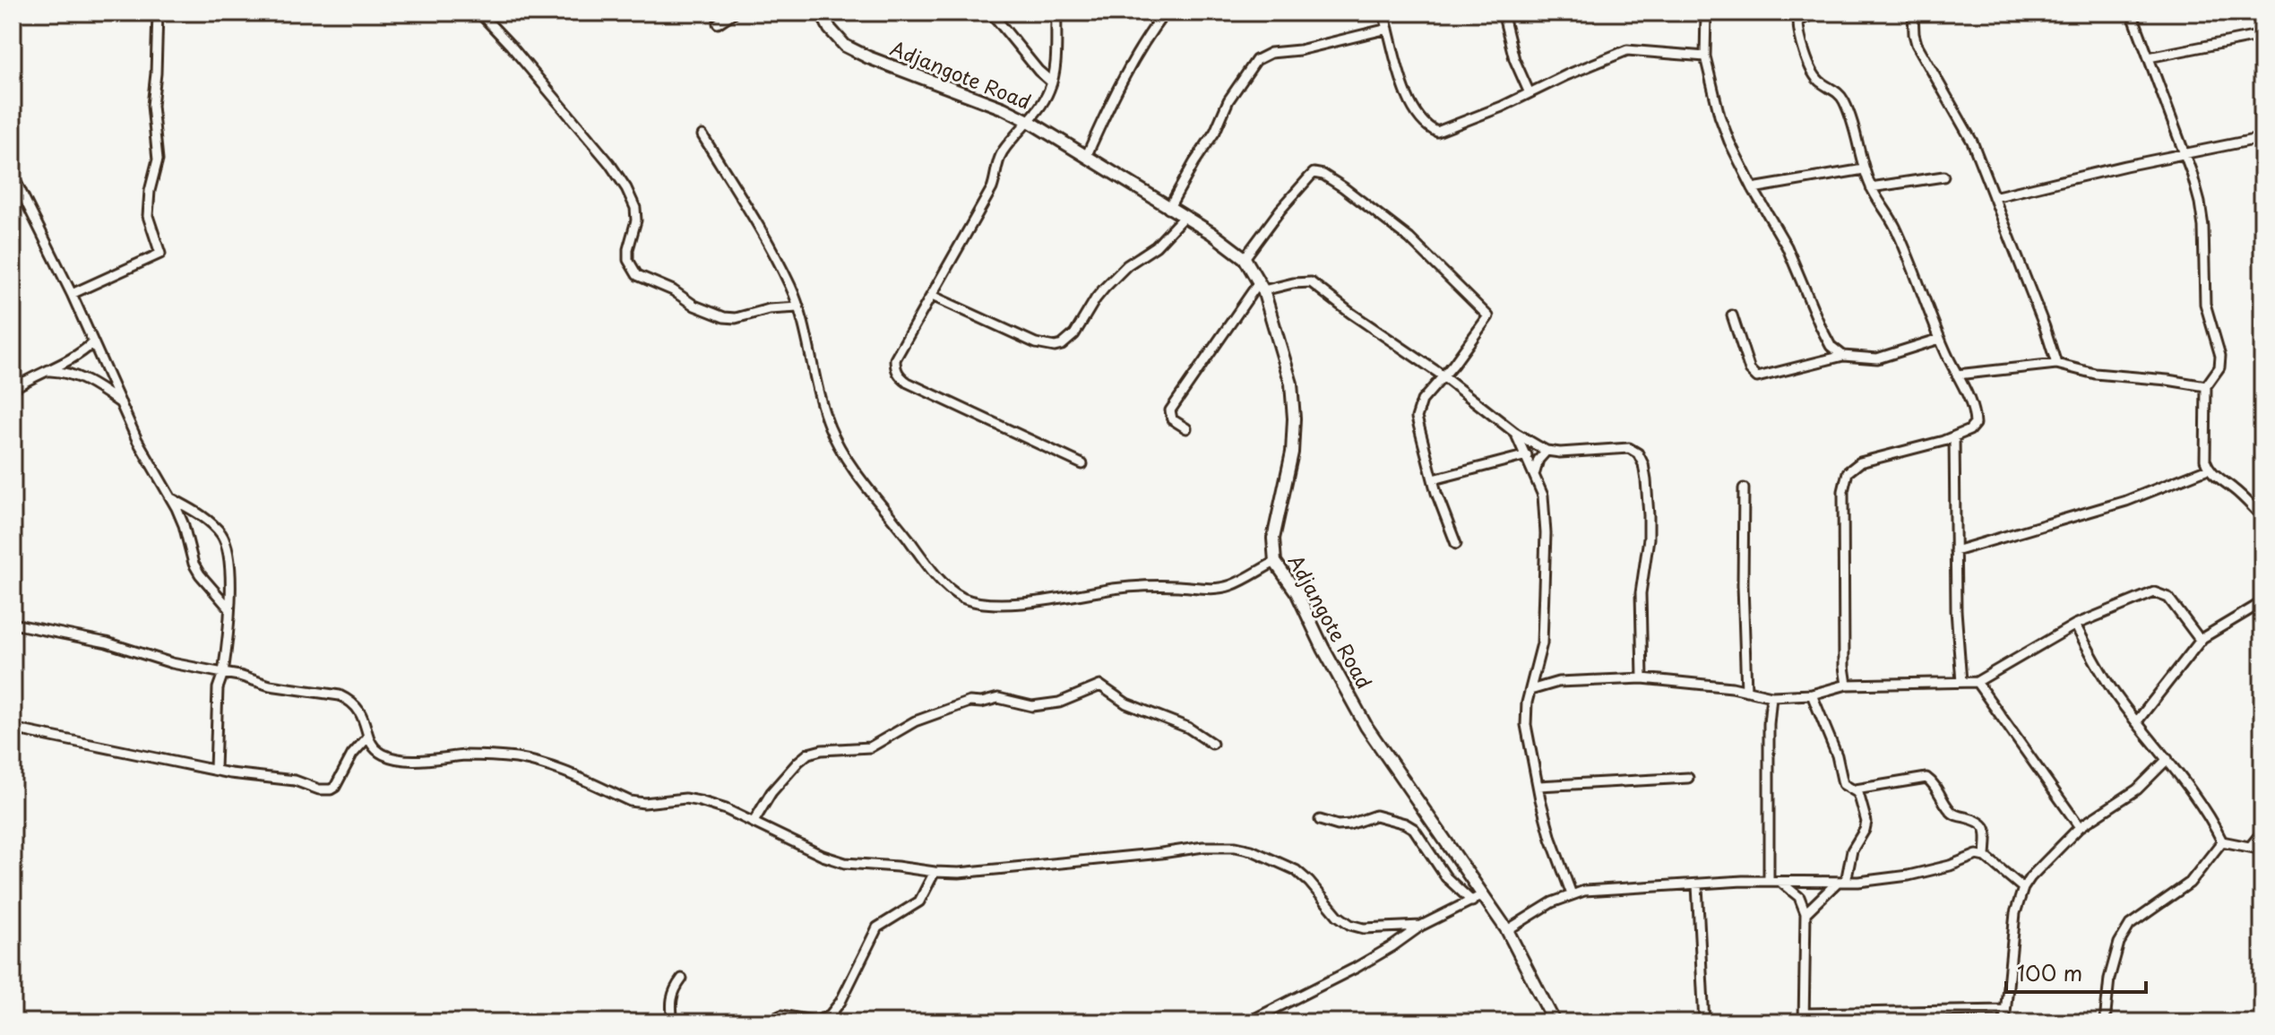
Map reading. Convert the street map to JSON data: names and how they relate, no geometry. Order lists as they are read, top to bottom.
{
  "streets": {
    "street": ["Adjangote Road"]
  },
  "scale_bar": "100 m"
}
